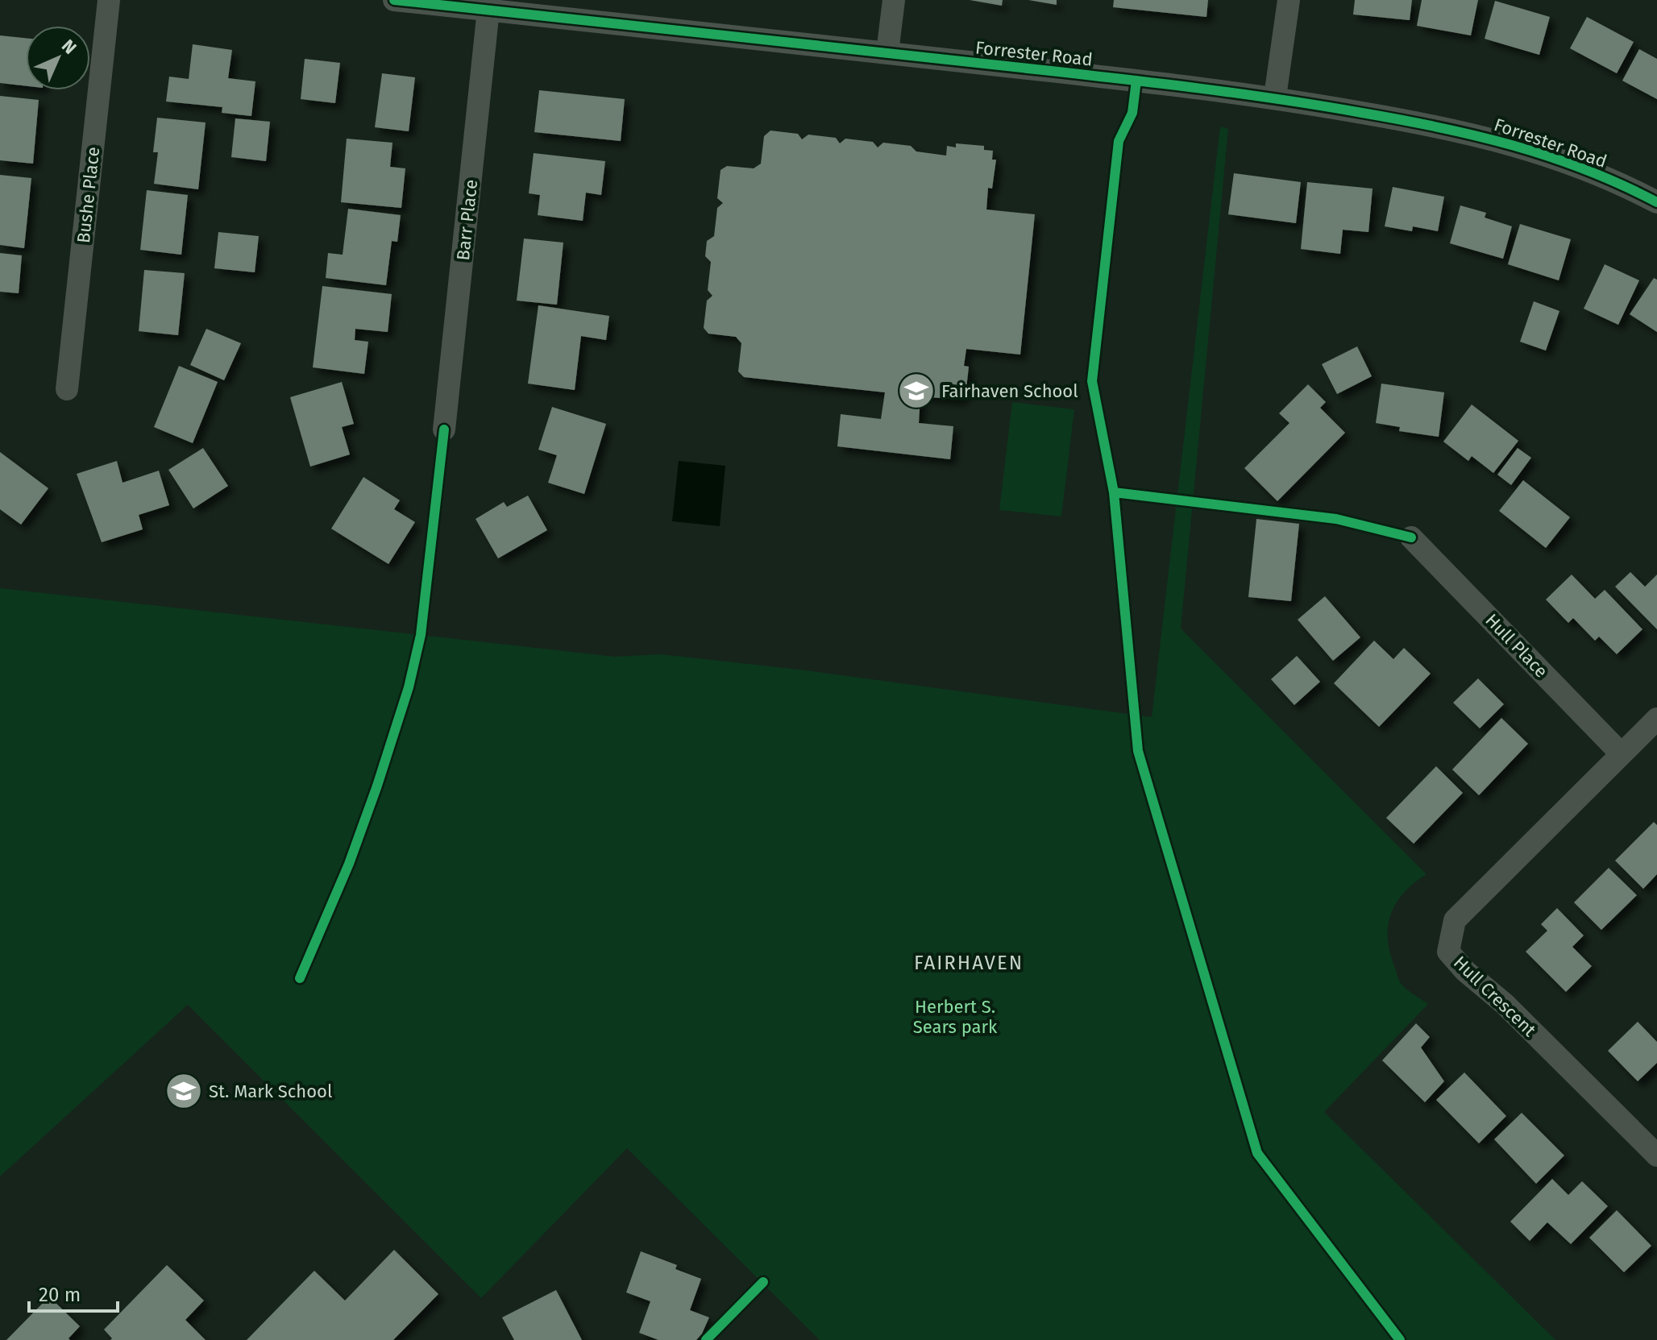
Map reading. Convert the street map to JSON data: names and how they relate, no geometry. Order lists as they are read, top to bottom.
{
  "streets": {
    "street": [
      "Forrester Road",
      "Bushe Place",
      "Barr Place",
      "Hull Place",
      "Hull Crescent"
    ]
  },
  "crossings": [
    ["Forrester Road", "Barr Place"],
    ["Hull Place", "Hull Crescent"]
  ],
  "districts": ["FAIRHAVEN"],
  "parks": ["Herbert S. Sears park"],
  "places": {
    "school or university": ["Fairhaven School", "St. Mark School"]
  },
  "scale_bar": "20 m",
  "north": "top right"
}
